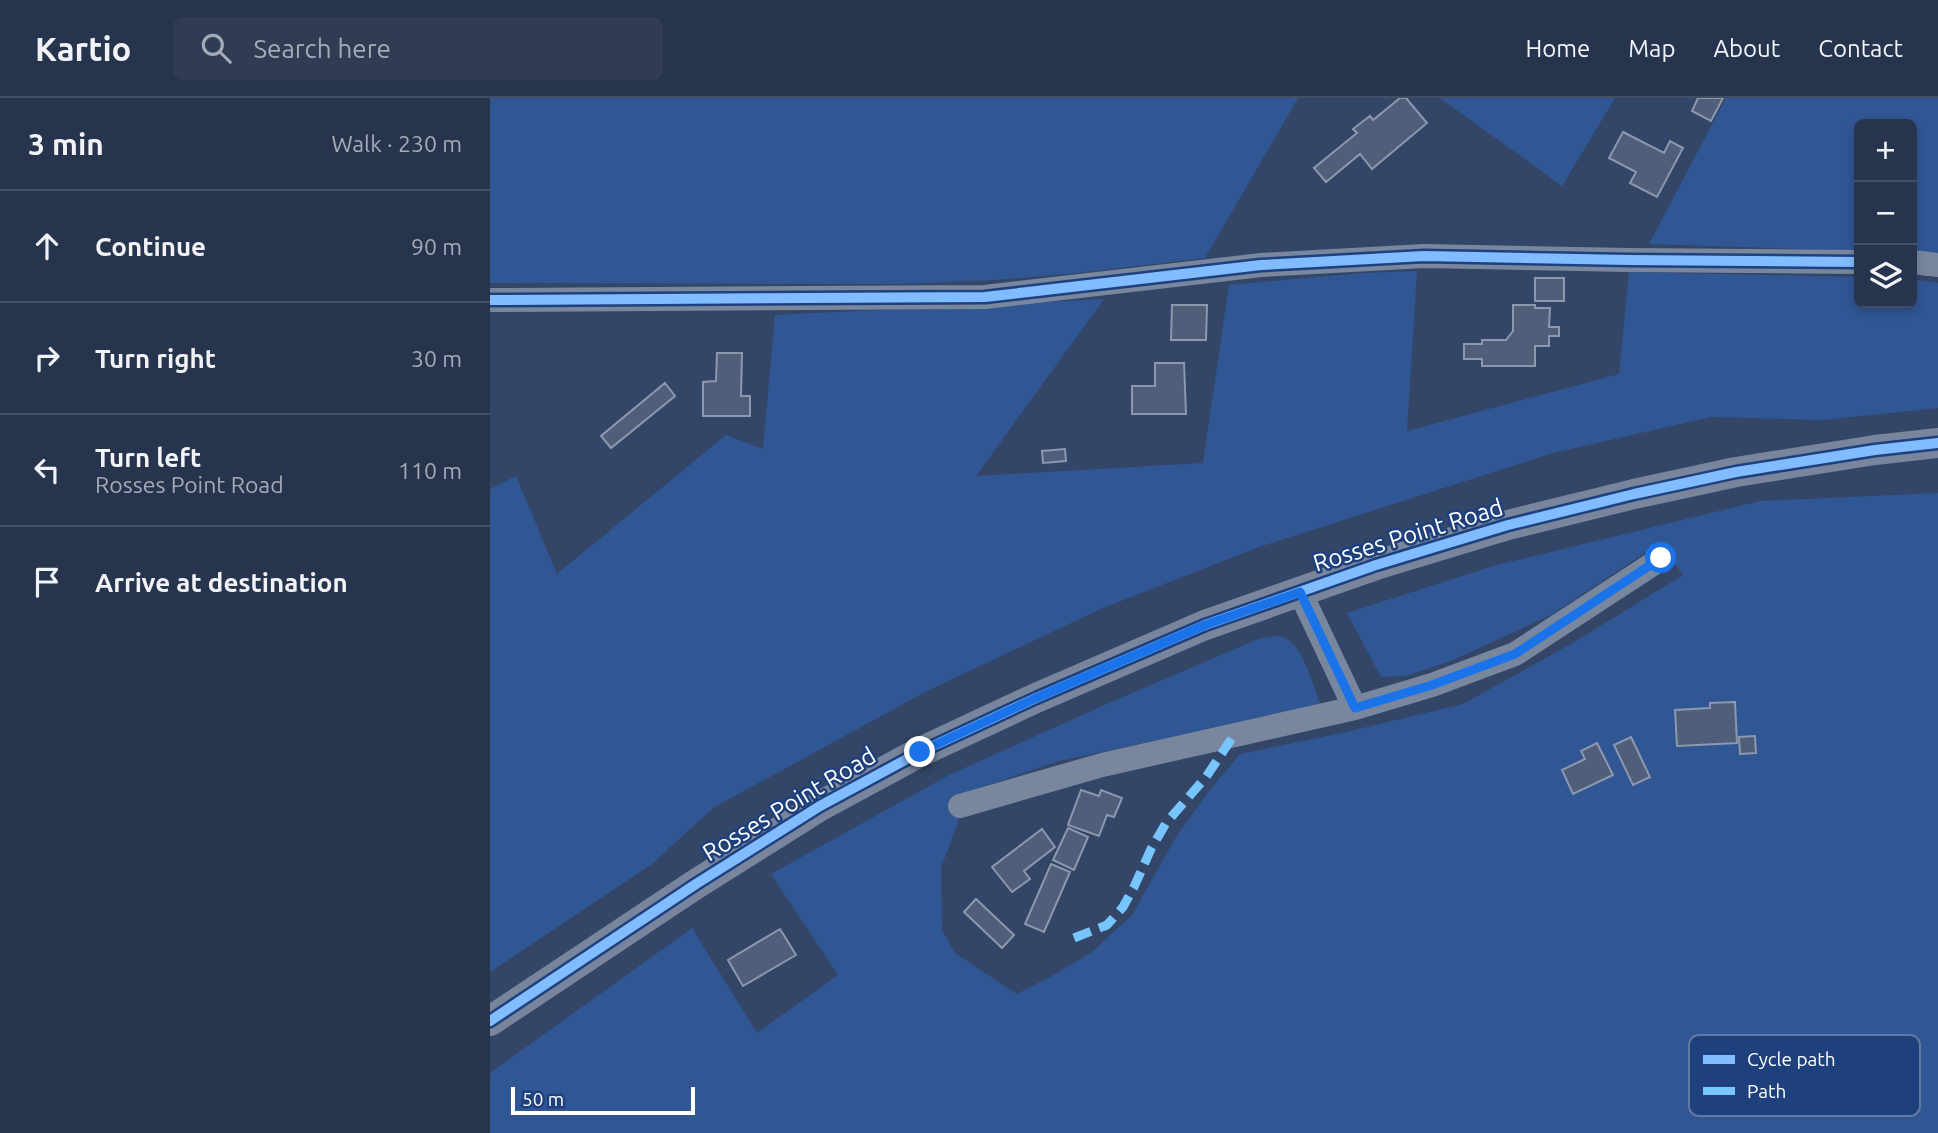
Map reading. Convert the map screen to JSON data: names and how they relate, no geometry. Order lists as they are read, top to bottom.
{
  "streets": {
    "main road": ["Rosses Point Road"]
  },
  "legend": ["Cycle path", "Path"],
  "scale_bar": "50 m",
  "page": {
    "header": "Kartio",
    "search": "Search here",
    "nav": [
      "Home",
      "Map",
      "About",
      "Contact"
    ],
    "heading": ["3 min", "Walk · 230 m"],
    "map_buttons": ["+", "−"],
    "list": [
      ["Continue", "90 m"],
      ["Turn right", "30 m"],
      ["Turn left", "Rosses Point Road", "110 m"],
      "Arrive at destination"
    ],
    "scale": "50 m"
  }
}
